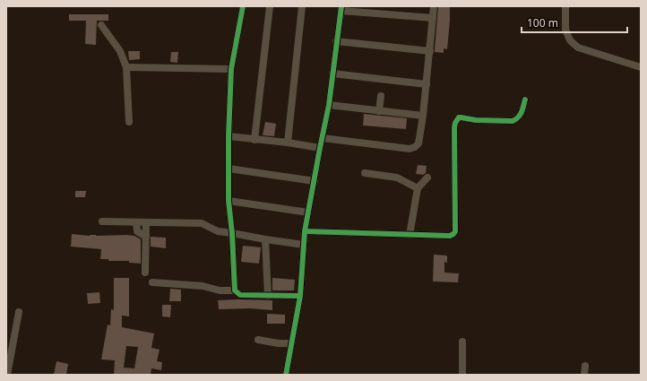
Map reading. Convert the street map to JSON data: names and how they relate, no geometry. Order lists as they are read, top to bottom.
{
  "scale_bar": "100 m"
}
